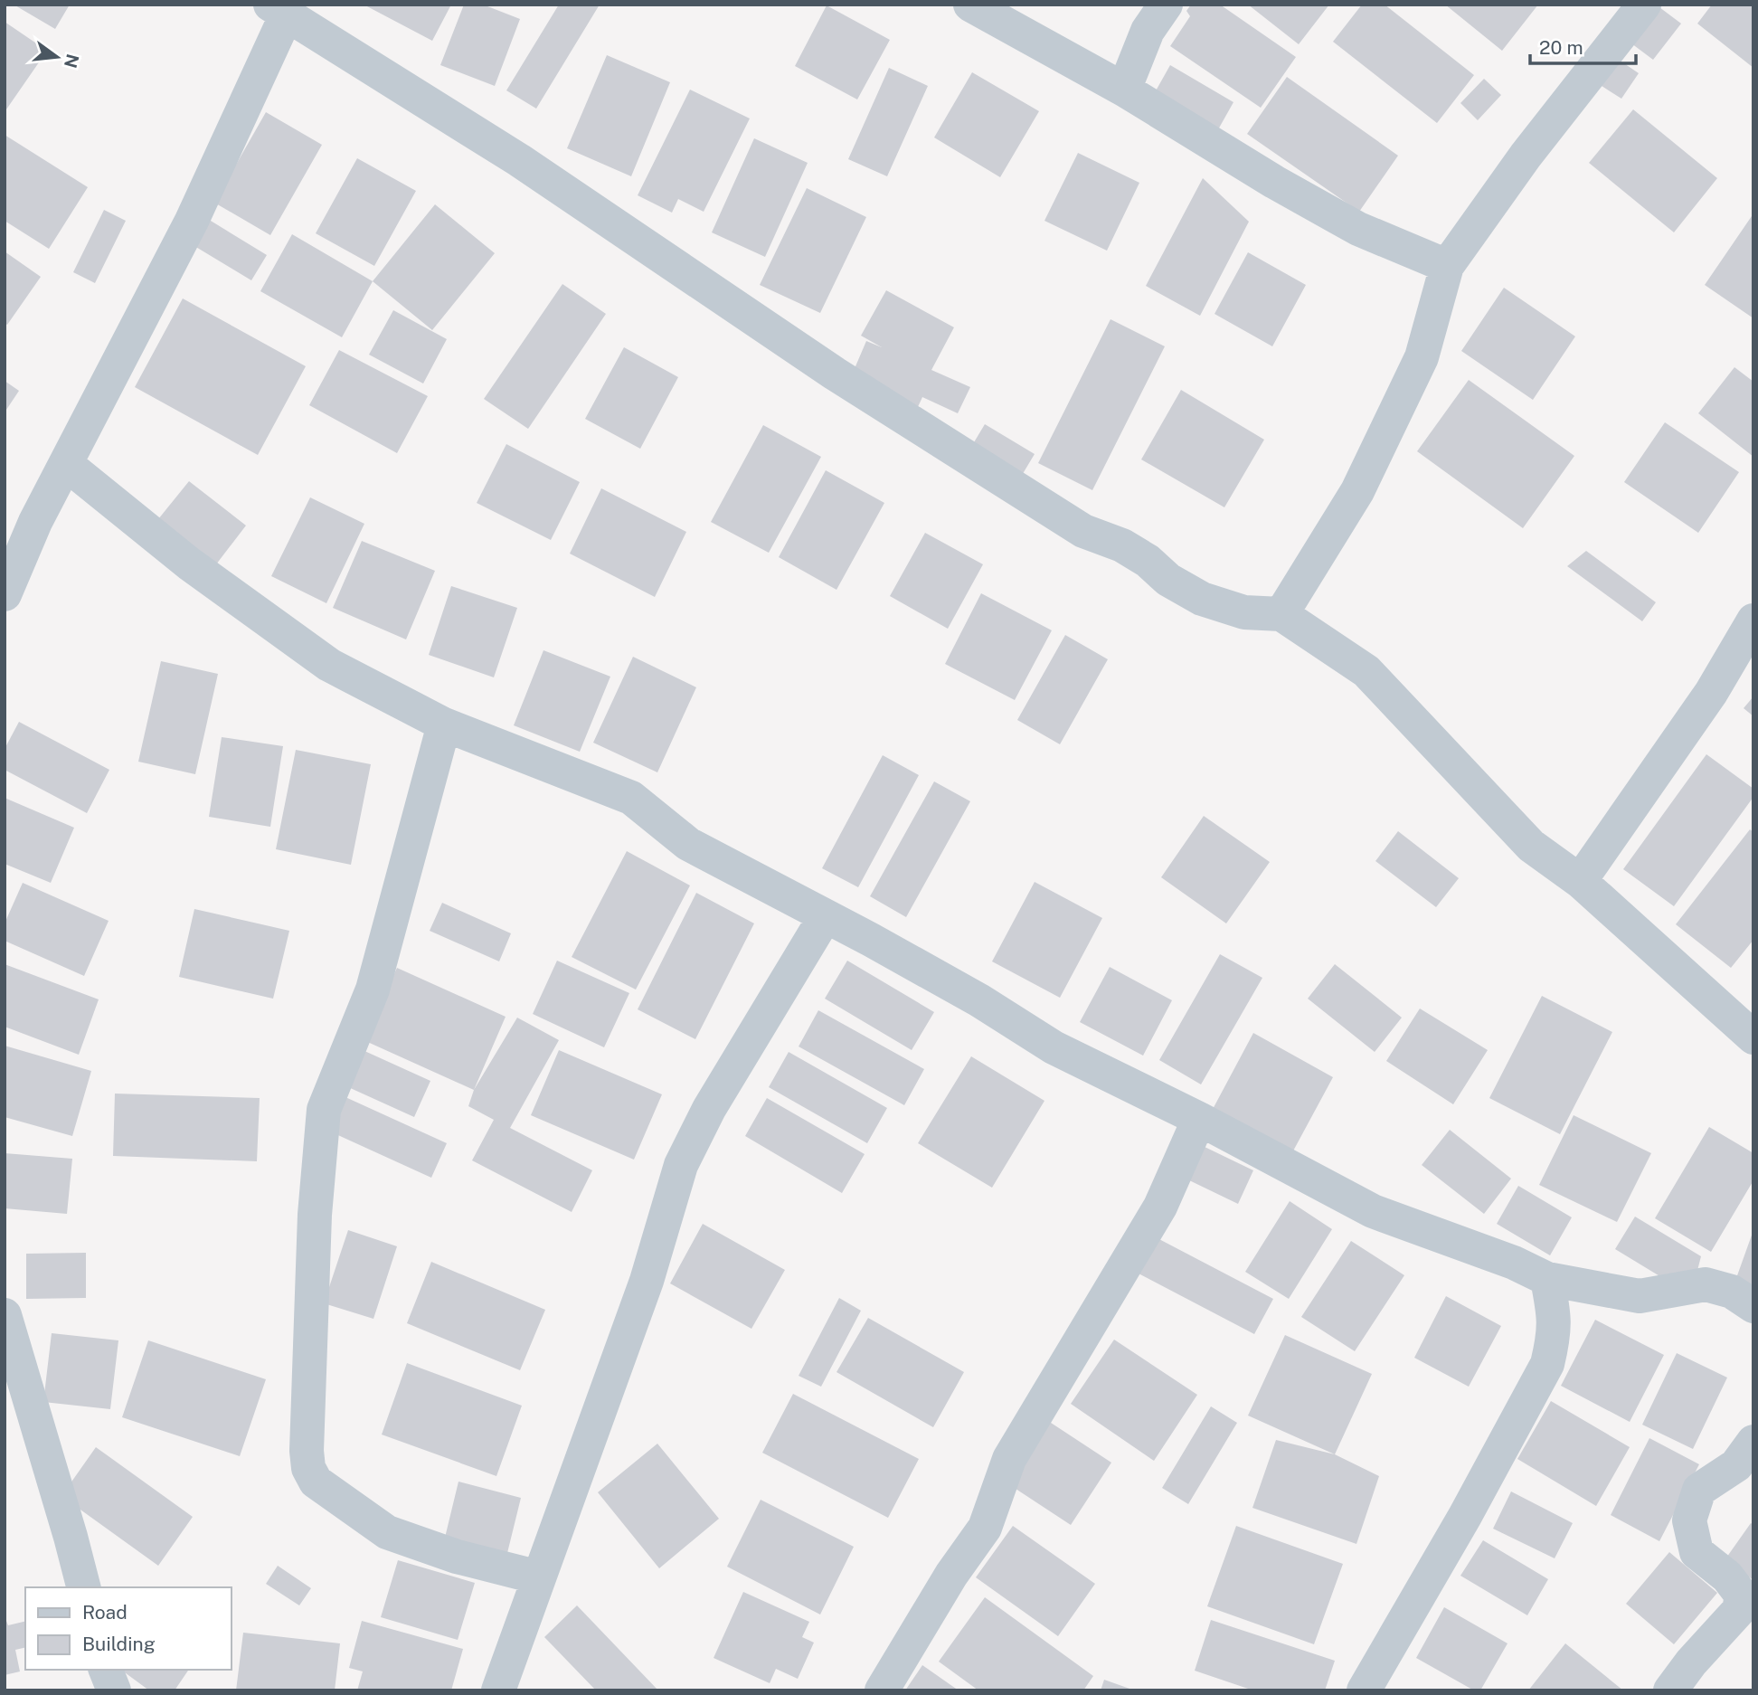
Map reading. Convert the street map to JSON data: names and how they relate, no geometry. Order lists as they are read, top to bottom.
{
  "legend": ["Road", "Building"],
  "scale_bar": "20 m",
  "north": "right"
}
